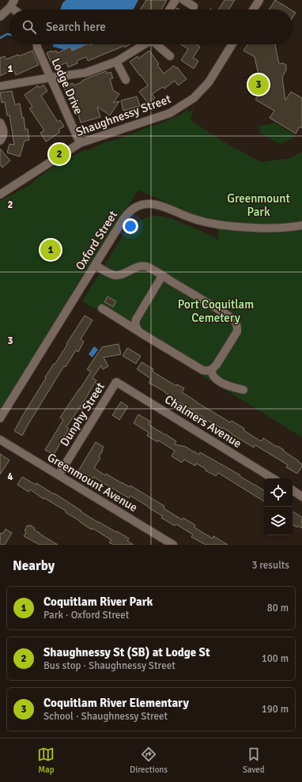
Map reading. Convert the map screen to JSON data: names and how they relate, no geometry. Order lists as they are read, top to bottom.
{
  "streets": {
    "street": [
      "Lodge Drive",
      "Shaughnessy Street",
      "Oxford Street",
      "Dunphy Street",
      "Chalmers Avenue",
      "Greenmount Avenue"
    ]
  },
  "crossings": [
    ["Lodge Drive", "Shaughnessy Street"],
    ["Dunphy Street", "Chalmers Avenue"],
    ["Dunphy Street", "Greenmount Avenue"]
  ],
  "parks": ["Greenmount Park", "Port Coquitlam Cemetery"],
  "page": {
    "search": "Search here",
    "pins": ["3", "2", "1"],
    "heading": ["Nearby", "3 results"],
    "list": [
      {
        "mark": "1",
        "name": "Coquitlam River Park",
        "note": "Park · Oxford Street",
        "value": "80 m"
      },
      {
        "mark": "2",
        "name": "Shaughnessy St (SB) at Lodge St",
        "note": "Bus stop · Shaughnessy Street",
        "value": "100 m"
      },
      {
        "mark": "3",
        "name": "Coquitlam River Elementary",
        "note": "School · Shaughnessy Street",
        "value": "190 m"
      }
    ],
    "nav": ["Map", "Directions", "Saved"]
  },
  "grid": {
    "rows": [
      "1",
      "2",
      "3",
      "4"
    ]
  }
}
